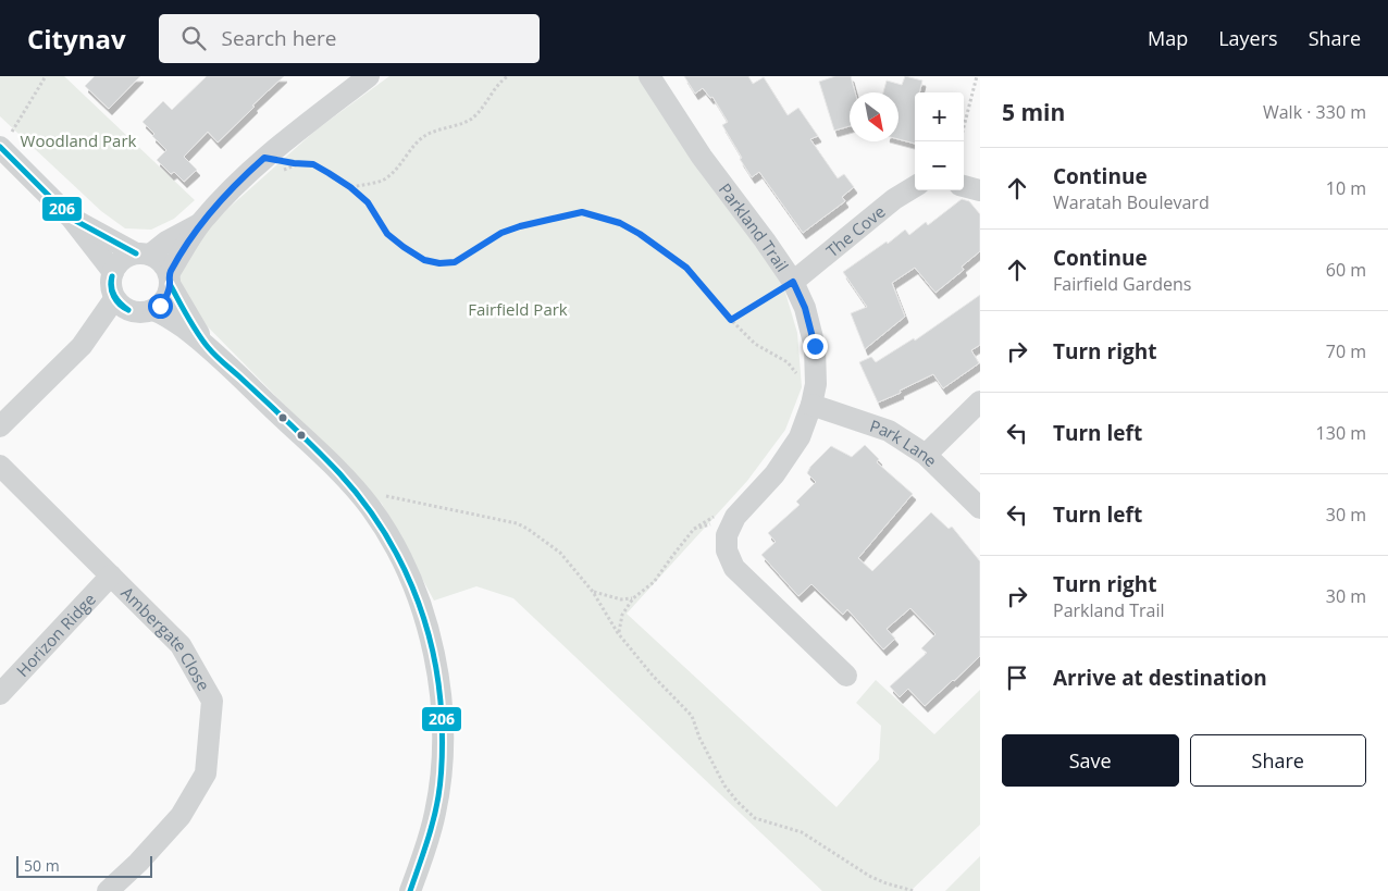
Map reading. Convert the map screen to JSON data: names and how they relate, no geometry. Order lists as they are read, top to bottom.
{
  "streets": {
    "street": [
      "Parkland Trail",
      "The Cove",
      "Park Lane",
      "Horizon Ridge",
      "Ambergate Close"
    ]
  },
  "crossings": [
    ["Parkland Trail", "The Cove"],
    ["Parkland Trail", "Park Lane"],
    ["Horizon Ridge", "Ambergate Close"]
  ],
  "parks": ["Woodland Park", "Fairfield Park"],
  "lines": ["transit line 206"],
  "scale_bar": "50 m",
  "north": "bottom right",
  "page": {
    "header": "Citynav",
    "search": "Search here",
    "nav": ["Map", "Layers", "Share"],
    "heading": ["5 min", "Walk · 330 m"],
    "map_buttons": ["+", "−"],
    "list": [
      ["Continue", "Waratah Boulevard", "10 m"],
      ["Continue", "Fairfield Gardens", "60 m"],
      ["Turn right", "70 m"],
      ["Turn left", "130 m"],
      ["Turn left", "30 m"],
      ["Turn right", "Parkland Trail", "30 m"],
      "Arrive at destination"
    ],
    "buttons": ["Save", "Share"],
    "scale": "50 m"
  }
}
